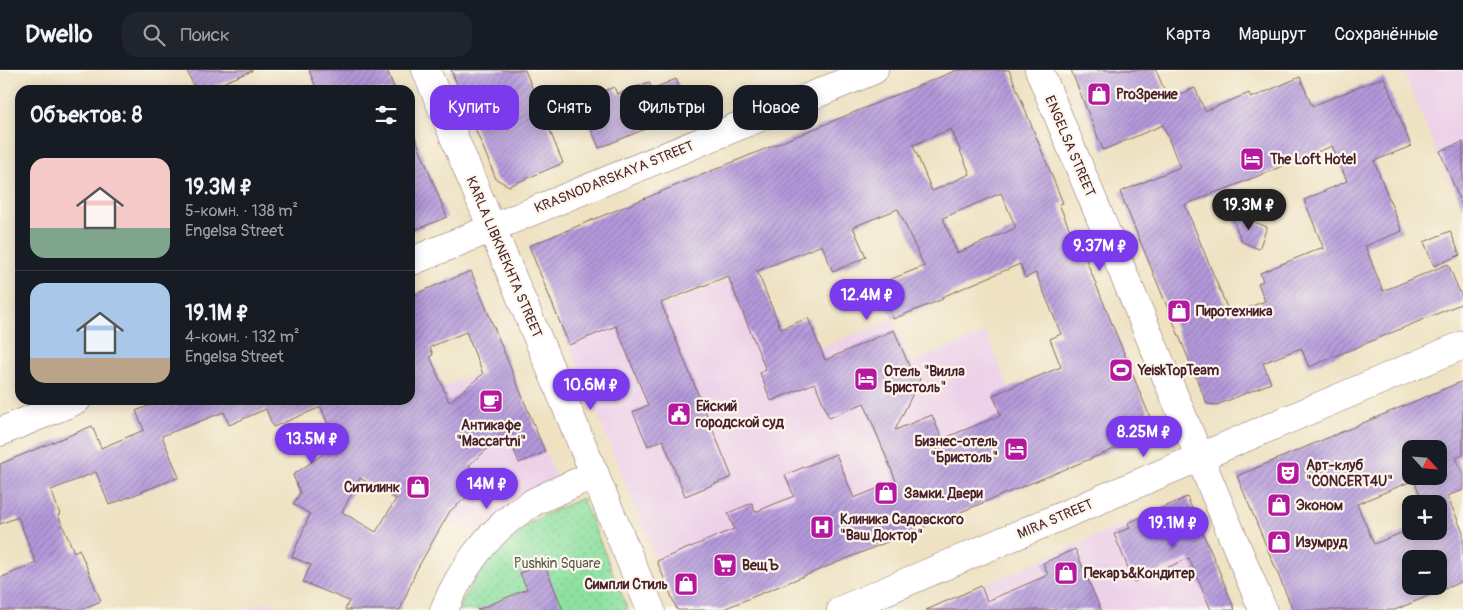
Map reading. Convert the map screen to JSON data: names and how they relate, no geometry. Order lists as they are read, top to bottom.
{
  "streets": {
    "street": [
      "ENGELSA STREET",
      "KRASNODARSKAYA STREET",
      "KARLA LIBKNEKHTA STREET",
      "MIRA STREET"
    ]
  },
  "crossings": [
    ["ENGELSA STREET", "MIRA STREET"],
    ["KRASNODARSKAYA STREET", "KARLA LIBKNEKHTA STREET"]
  ],
  "parks": ["Pushkin Square"],
  "places": {
    "shop": [
      "ProЗрение",
      "Пиротехника",
      "Ситилинк",
      "Замки. Двери",
      "Эконом",
      "Изумруд",
      "Пекаръ&Кондитер",
      "Симпли Стиль"
    ],
    "hotel": ["The Loft Hotel", "Отель \"Вилла Бристоль\"", "Бизнес-отель \"Бристоль\""],
    "sports": ["YeiskTopTeam"],
    "cafe": ["Антикафе \"Maccartni\""],
    "public building": ["Ейский городской суд"],
    "theatre": ["Арт-клуб \"CONCERT4U\""],
    "hospital": ["Клиника Садовского \"Ваш Доктор\""],
    "supermarket": ["ВещЪ"]
  },
  "north": "bottom right",
  "page": {
    "header": "Dwello",
    "search": "Поиск",
    "nav": ["Карта", "Маршрут", "Сохранённые"],
    "chip": [
      "Купить",
      "Снять",
      "Фильтры",
      "Новое"
    ],
    "heading": "Объектов: 8",
    "list": [
      {
        "name": "19.3M ₽",
        "note": "5-комн. · 138 m² · Engelsa Street"
      },
      {
        "name": "19.1M ₽",
        "note": "4-комн. · 132 m² · Engelsa Street"
      }
    ],
    "price": [
      "19.3M ₽",
      "9.37M ₽",
      "12.4M ₽",
      "10.6M ₽",
      "8.25M ₽",
      "13.5M ₽",
      "14M ₽",
      "19.1M ₽"
    ],
    "map_buttons": ["+", "−"]
  }
}
